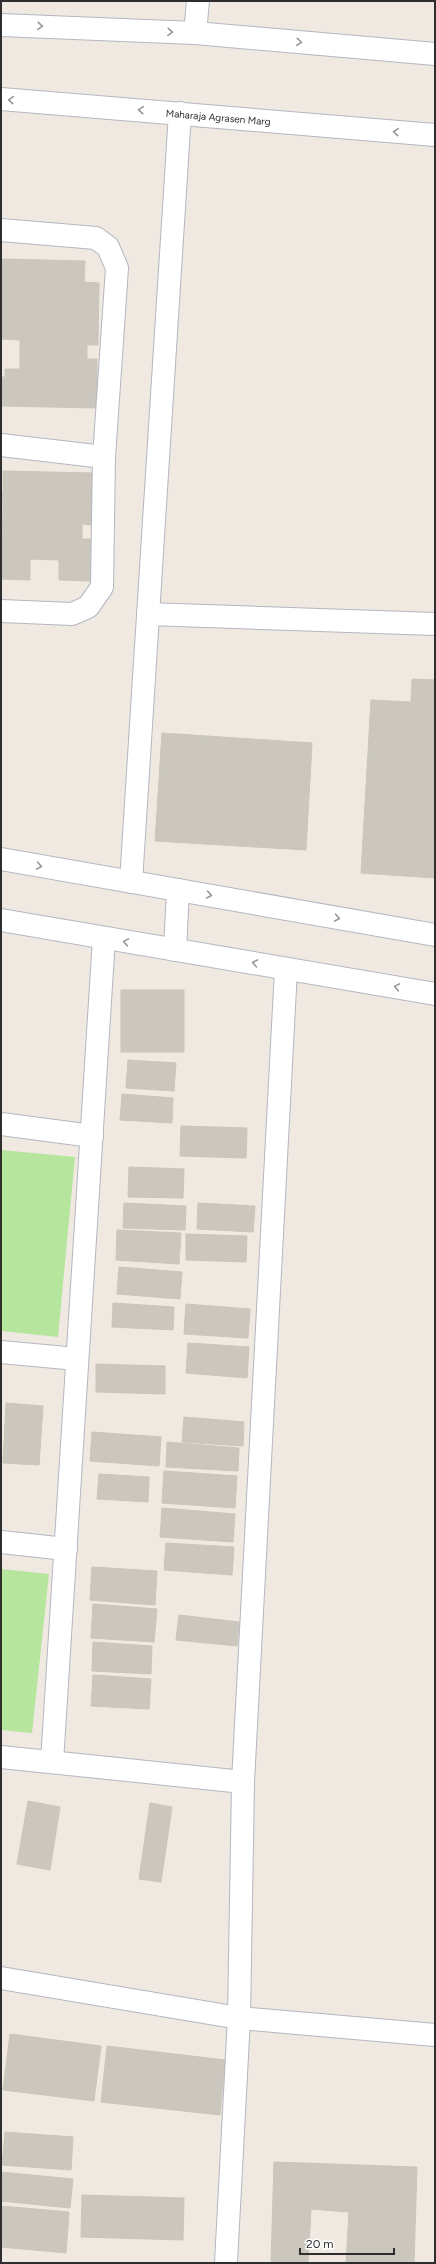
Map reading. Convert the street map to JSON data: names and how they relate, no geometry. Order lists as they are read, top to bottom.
{
  "streets": {
    "street": ["Maharaja Agrasen Marg"]
  },
  "scale_bar": "20 m"
}
